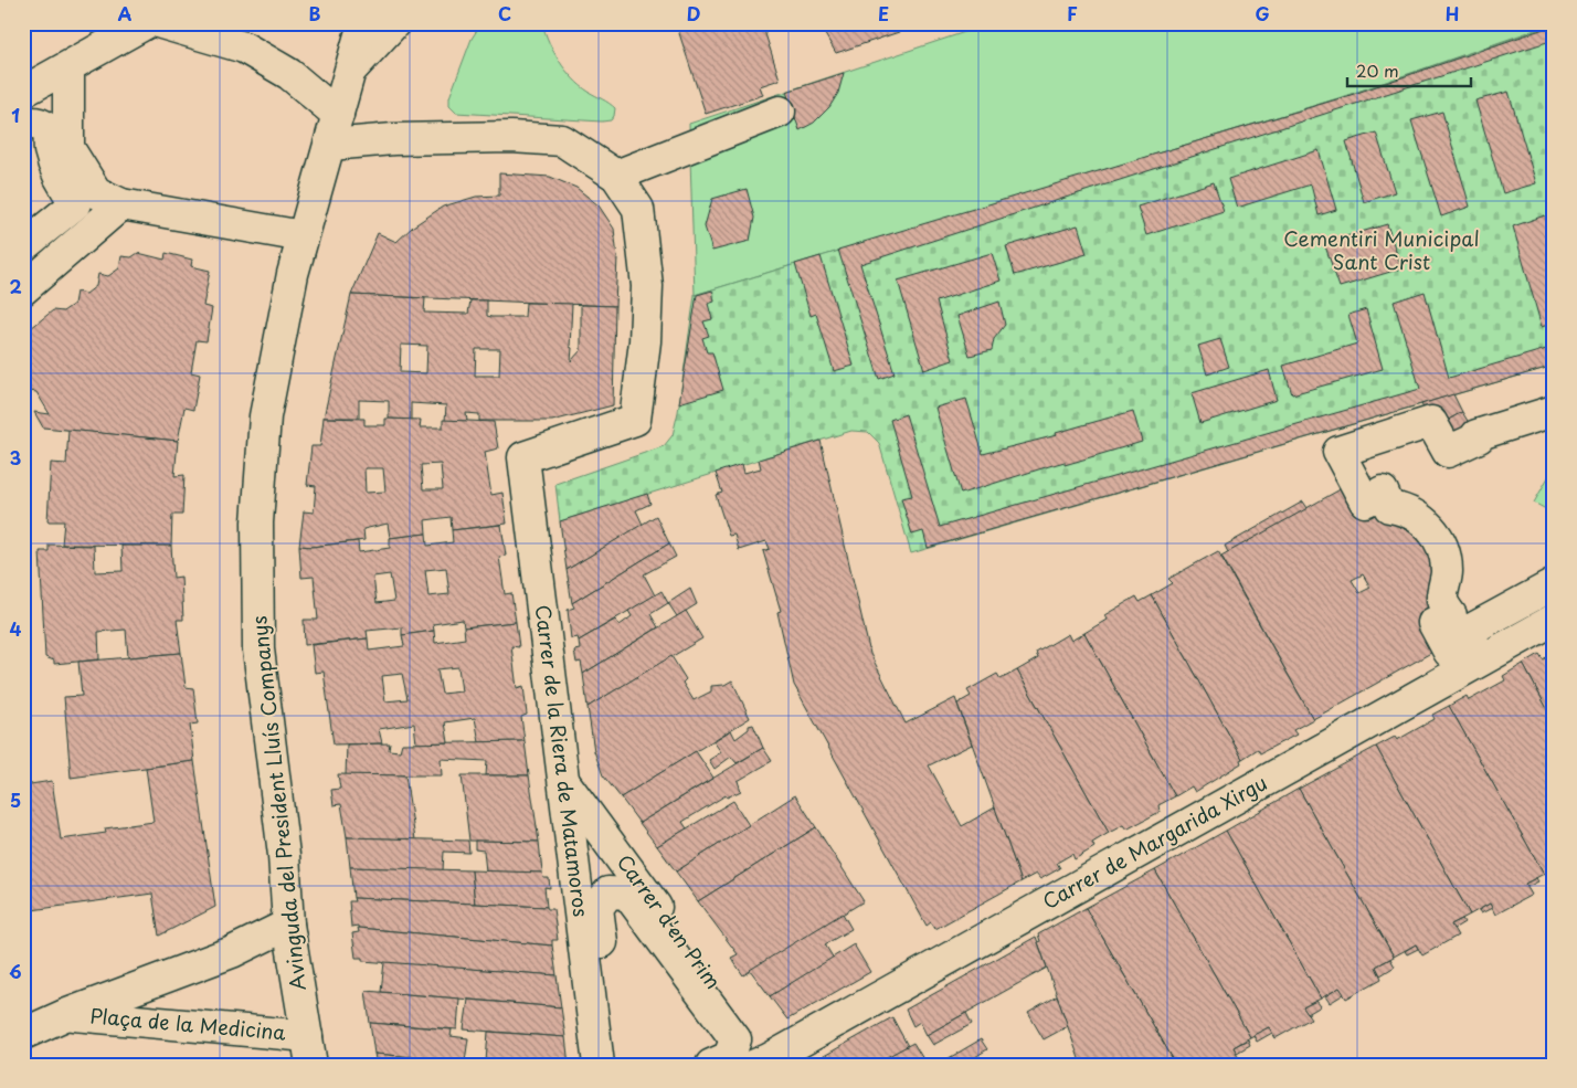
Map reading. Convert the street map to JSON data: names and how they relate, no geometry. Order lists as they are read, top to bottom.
{
  "streets": {
    "street": [
      "Carrer de la Riera de Matamoros",
      "Avinguda del President Lluís Companys",
      "Carrer de Margarida Xirgu",
      "Carrer d'en Prim",
      "Plaça de la Medicina"
    ]
  },
  "crossings": [
    ["Carrer de la Riera de Matamoros", "Carrer d'en Prim"],
    ["Avinguda del President Lluís Companys", "Plaça de la Medicina"],
    ["Carrer de Margarida Xirgu", "Carrer d'en Prim"]
  ],
  "parks": ["Cementiri Municipal Sant Crist"],
  "scale_bar": "20 m",
  "grid": {
    "columns": [
      "A",
      "B",
      "C",
      "D",
      "E",
      "F",
      "G",
      "H"
    ],
    "rows": [
      "1",
      "2",
      "3",
      "4",
      "5",
      "6"
    ]
  }
}
